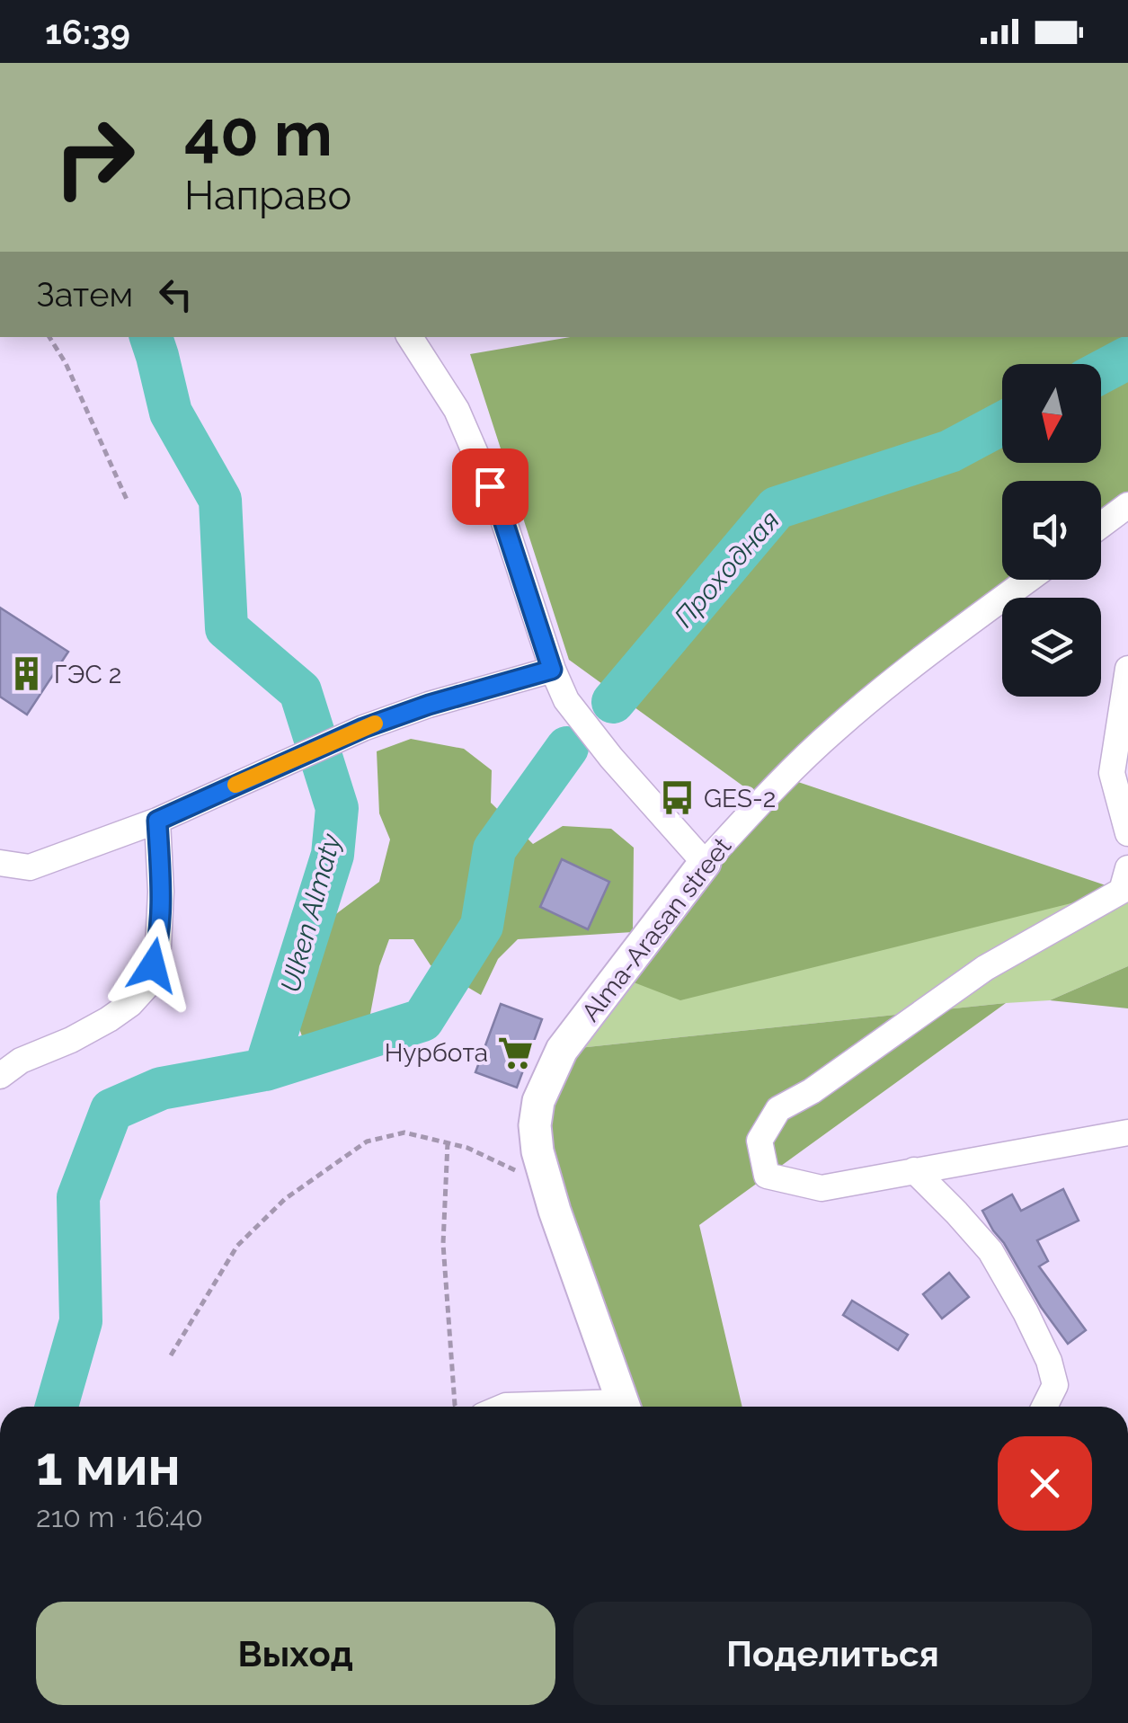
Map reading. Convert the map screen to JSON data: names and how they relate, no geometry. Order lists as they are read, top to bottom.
{
  "streets": {
    "main road": ["Alma-Arasan street"]
  },
  "water": ["Проходная", "Ulken Almaty"],
  "places": {
    "building": ["ГЭС 2"],
    "bus stop": ["GES-2"],
    "supermarket": ["Нурбота"]
  },
  "north": "bottom",
  "page": {
    "status": "16:39",
    "turn": ["40 m", "Направо"],
    "then": "Затем",
    "heading": ["1 мин", "210 m · 16:40"],
    "buttons": ["Выход", "Поделиться"]
  }
}
